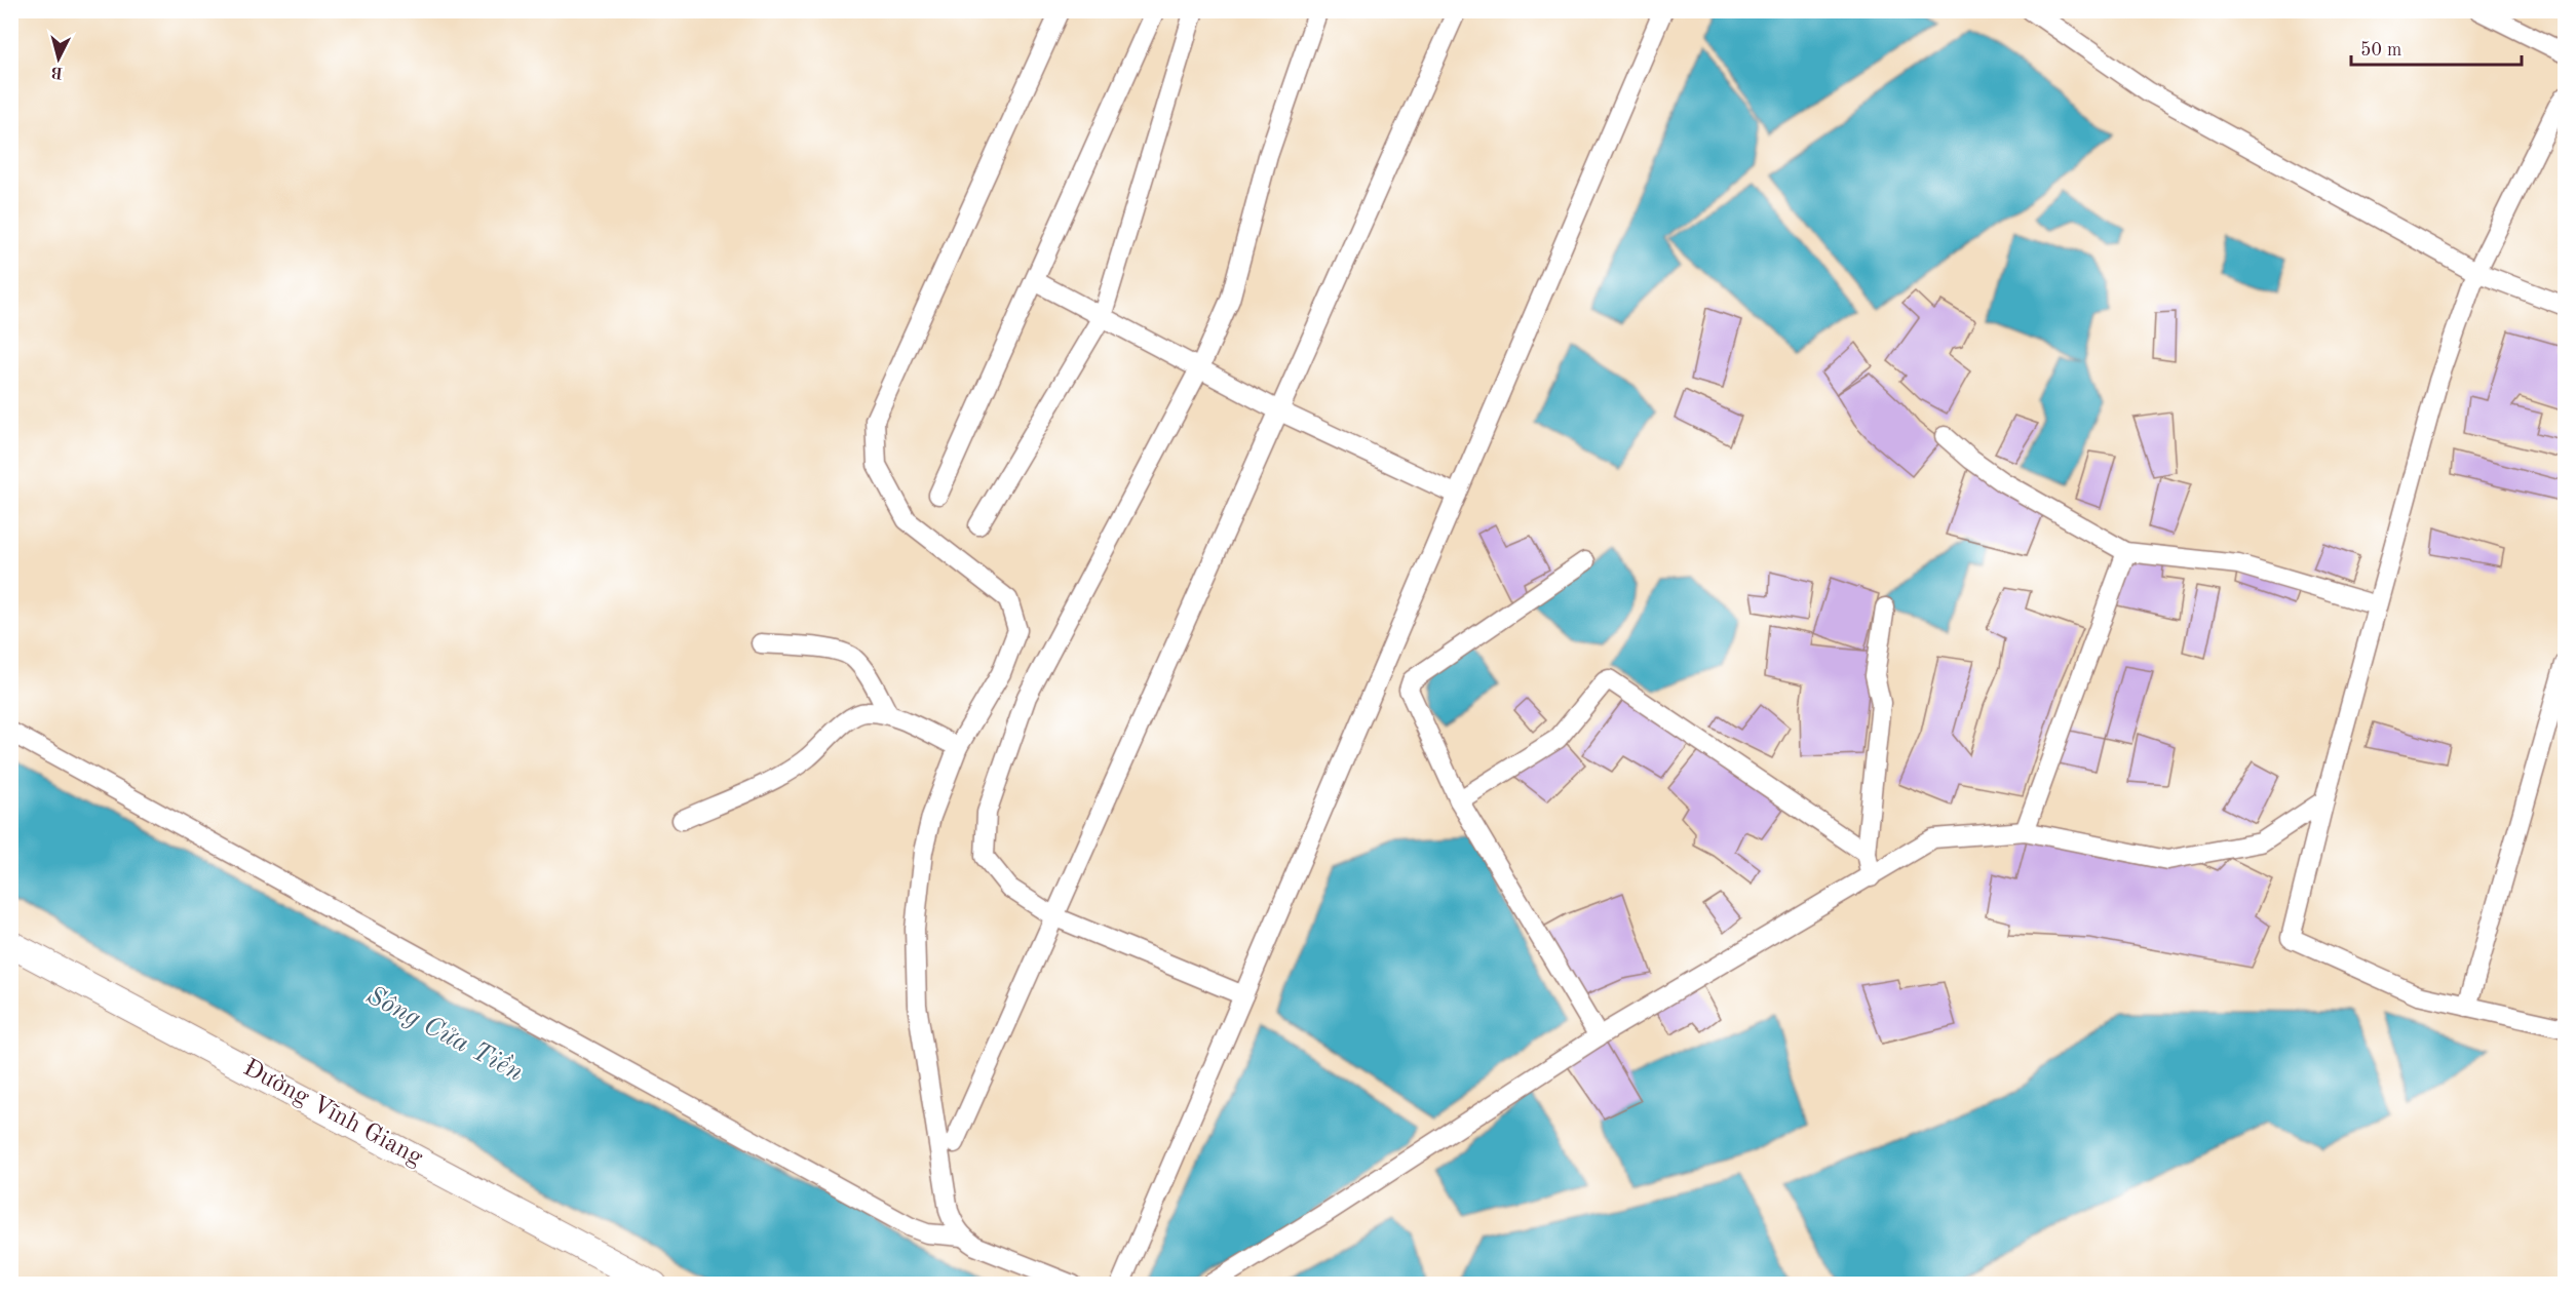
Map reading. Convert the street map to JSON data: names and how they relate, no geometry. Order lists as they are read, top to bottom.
{
  "streets": {
    "street": ["Đường Vĩnh Giang"]
  },
  "water": ["Sông Cửa Tiền"],
  "scale_bar": "50 m",
  "north": "bottom"
}
